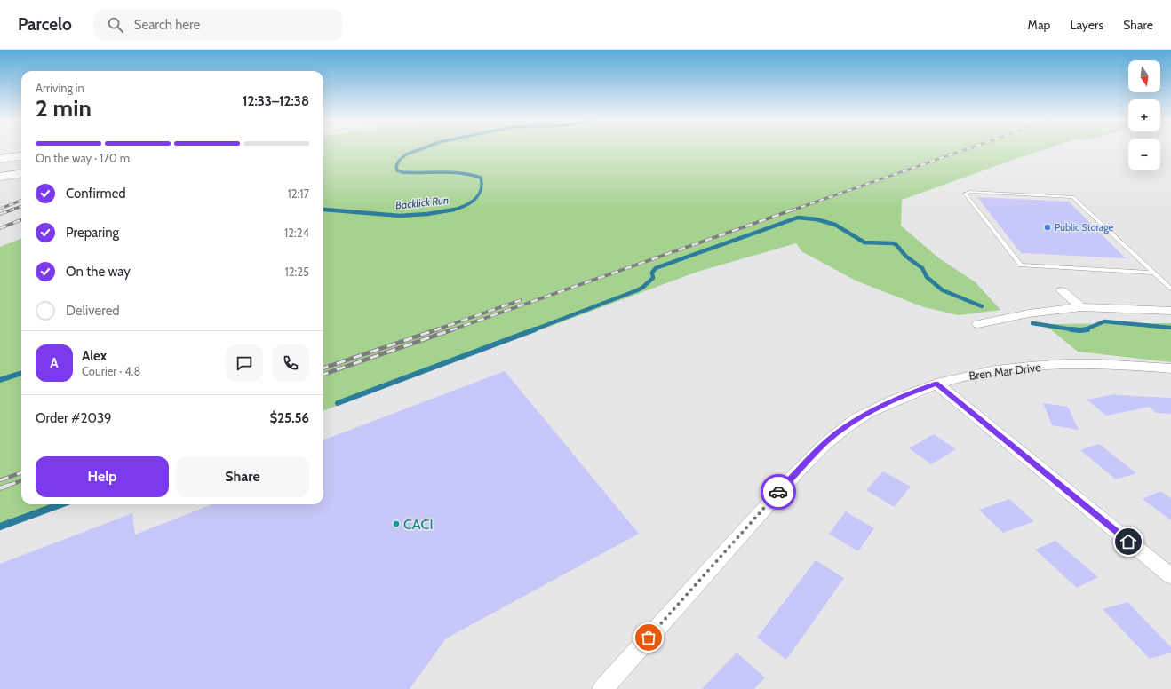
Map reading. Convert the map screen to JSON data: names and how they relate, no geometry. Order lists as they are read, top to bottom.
{
  "streets": {
    "street": ["Bren Mar Drive"]
  },
  "water": ["Backlick Run"],
  "places": ["Public Storage", "CACI"],
  "north": "bottom",
  "page": {
    "header": "Parcelo",
    "search": "Search here",
    "nav": ["Map", "Layers", "Share"],
    "map_buttons": ["+", "−"],
    "heading": ["2 min", "Arriving in", "12:33–12:38"],
    "panel": [
      "Alex",
      "Courier · 4.8",
      "Order #2039",
      "$25.56"
    ],
    "bar": "On the way · 170 m",
    "list": [
      ["Confirmed", "12:17"],
      ["Preparing", "12:24"],
      ["On the way", "12:25"],
      "Delivered"
    ],
    "round": "A",
    "buttons": ["Help", "Share"]
  }
}
